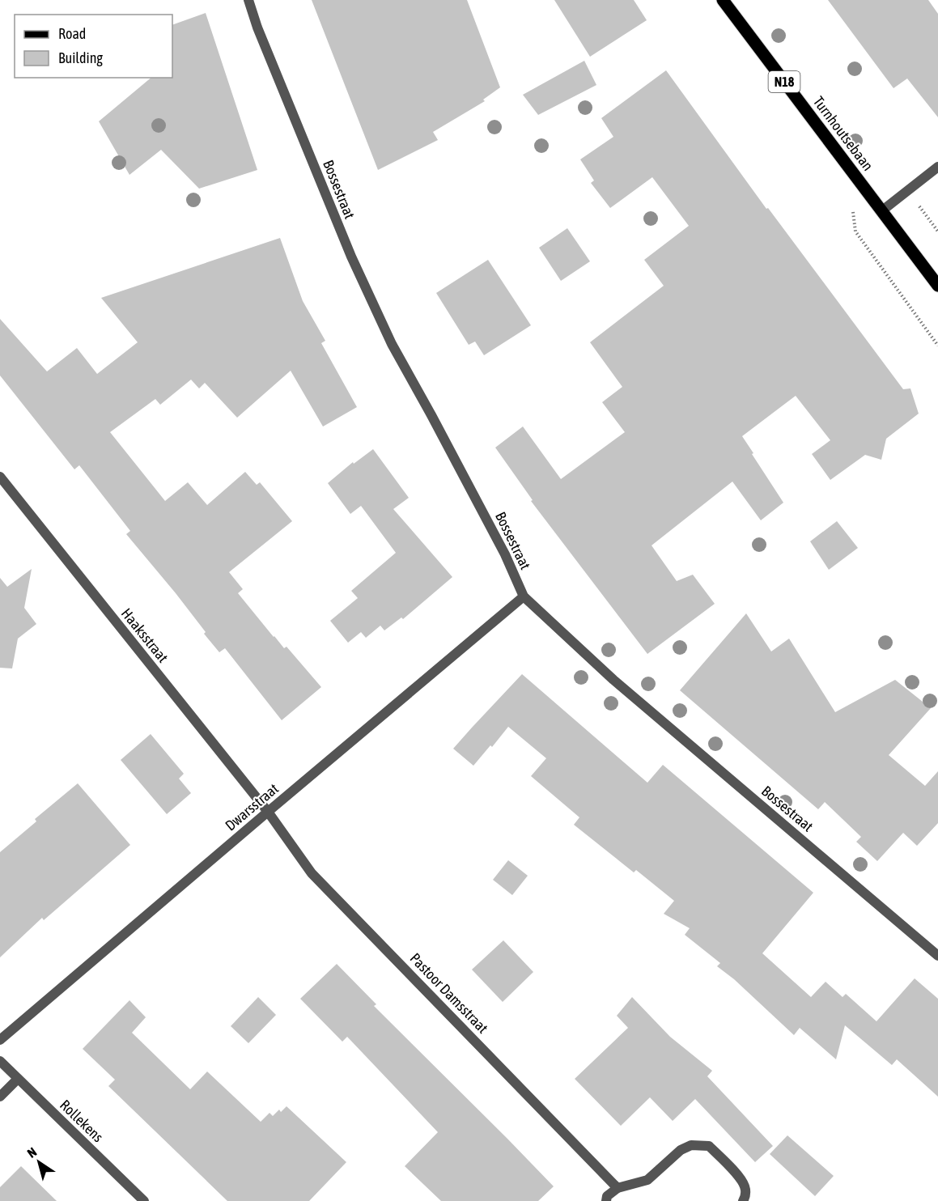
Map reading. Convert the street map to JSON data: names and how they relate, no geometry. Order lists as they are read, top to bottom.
{
  "streets": {
    "main road": ["N18", "Turnhoutsebaan"],
    "street": [
      "Bossestraat",
      "Haaksstraat",
      "Dwarsstraat",
      "Pastoor Damsstraat",
      "Rollekens"
    ]
  },
  "crossings": [
    ["Bossestraat", "Dwarsstraat"],
    ["Haaksstraat", "Dwarsstraat"],
    ["Haaksstraat", "Pastoor Damsstraat"],
    ["Dwarsstraat", "Pastoor Damsstraat"]
  ],
  "legend": ["Road", "Building"],
  "north": "top left"
}
